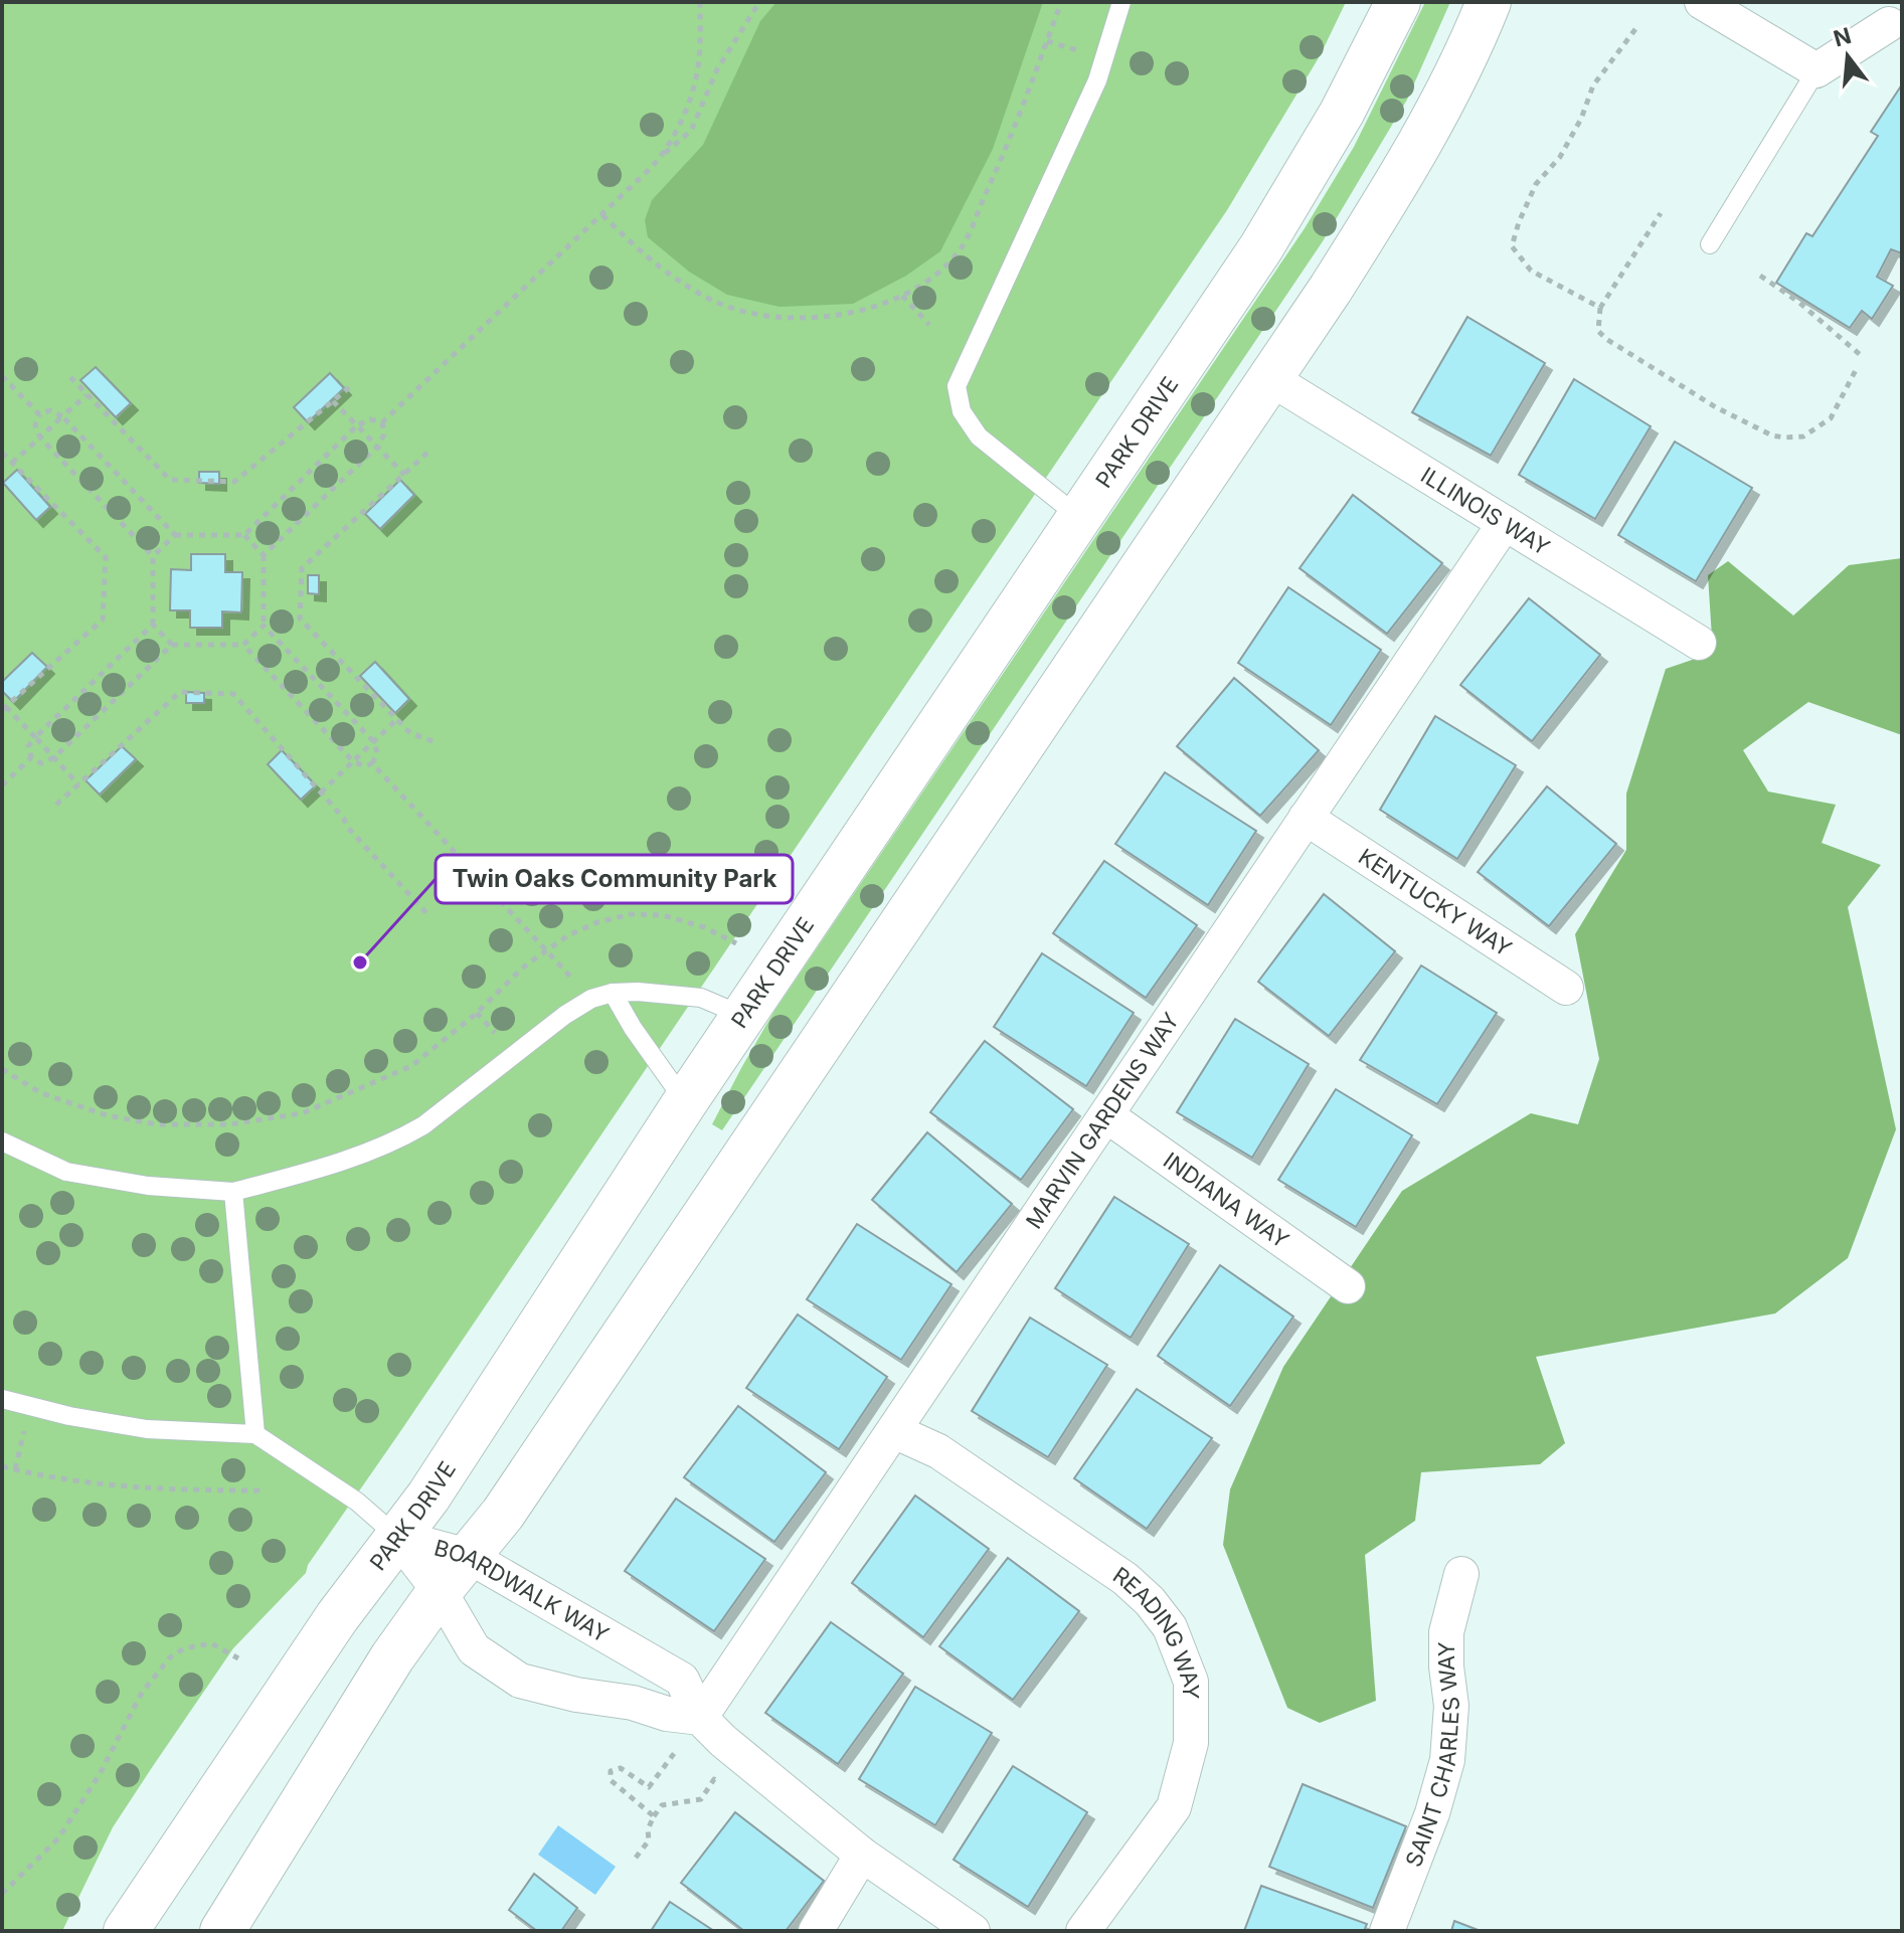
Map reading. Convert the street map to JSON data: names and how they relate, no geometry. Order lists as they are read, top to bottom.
{
  "streets": {
    "main road": ["PARK DRIVE"],
    "street": [
      "ILLINOIS WAY",
      "KENTUCKY WAY",
      "MARVIN GARDENS WAY",
      "INDIANA WAY",
      "BOARDWALK WAY",
      "READING WAY",
      "SAINT CHARLES WAY"
    ]
  },
  "crossings": [
    ["PARK DRIVE", "BOARDWALK WAY"],
    ["ILLINOIS WAY", "MARVIN GARDENS WAY"],
    ["KENTUCKY WAY", "MARVIN GARDENS WAY"],
    ["MARVIN GARDENS WAY", "INDIANA WAY"],
    ["MARVIN GARDENS WAY", "BOARDWALK WAY"],
    ["MARVIN GARDENS WAY", "READING WAY"]
  ],
  "places": ["Twin Oaks Community Park"],
  "north": "top"
}
